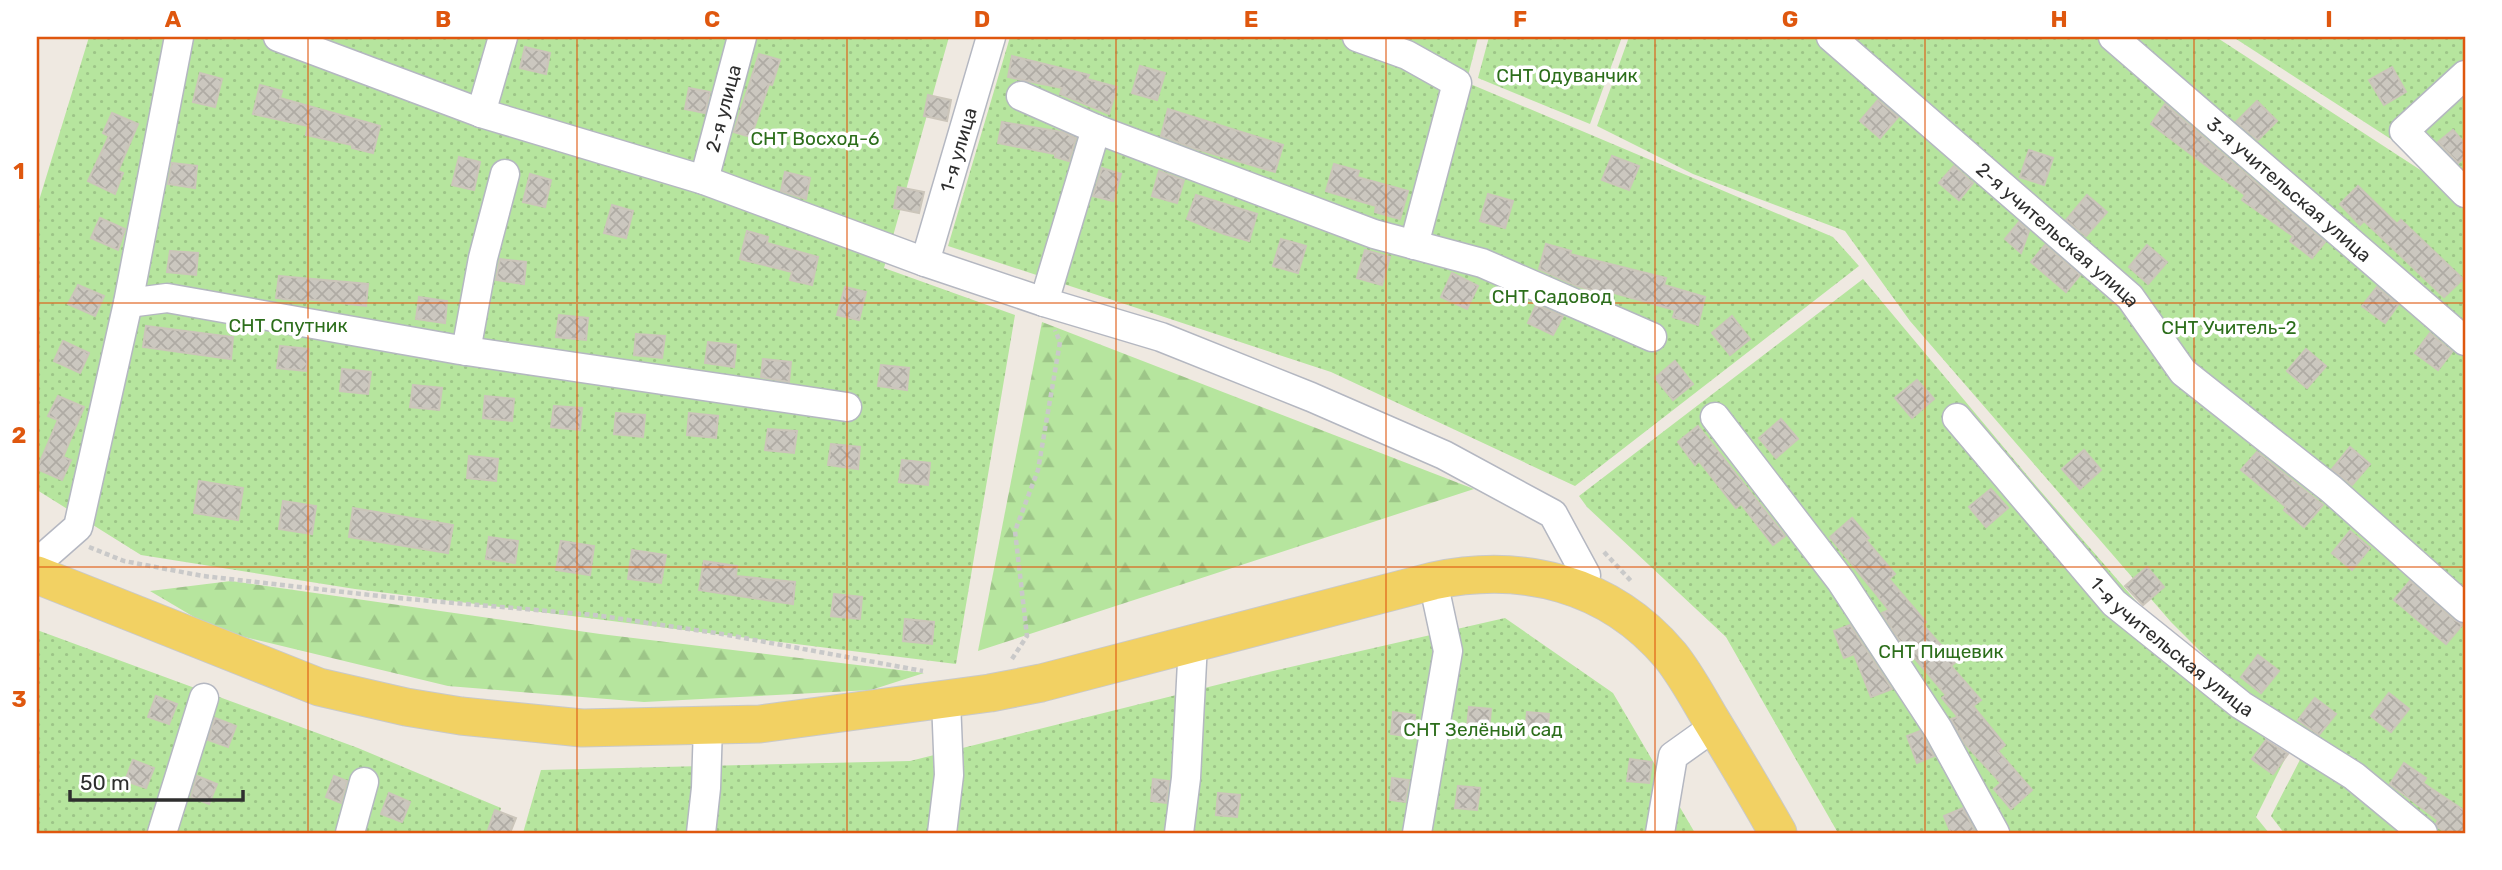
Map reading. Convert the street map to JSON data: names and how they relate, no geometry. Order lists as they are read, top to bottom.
{
  "streets": {
    "street": [
      "2-я улица",
      "1-я улица",
      "3-я учительская улица",
      "2-я учительская улица",
      "1-я учительская улица"
    ]
  },
  "parks": [
    "СНТ Одуванчик",
    "СНТ Восход-6",
    "СНТ Садовод",
    "СНТ Спутник",
    "СНТ Учитель-2",
    "СНТ Пищевик",
    "СНТ Зелёный сад"
  ],
  "scale_bar": "50 m",
  "grid": {
    "columns": [
      "A",
      "B",
      "C",
      "D",
      "E",
      "F",
      "G",
      "H",
      "I"
    ],
    "rows": ["1", "2", "3"]
  }
}
